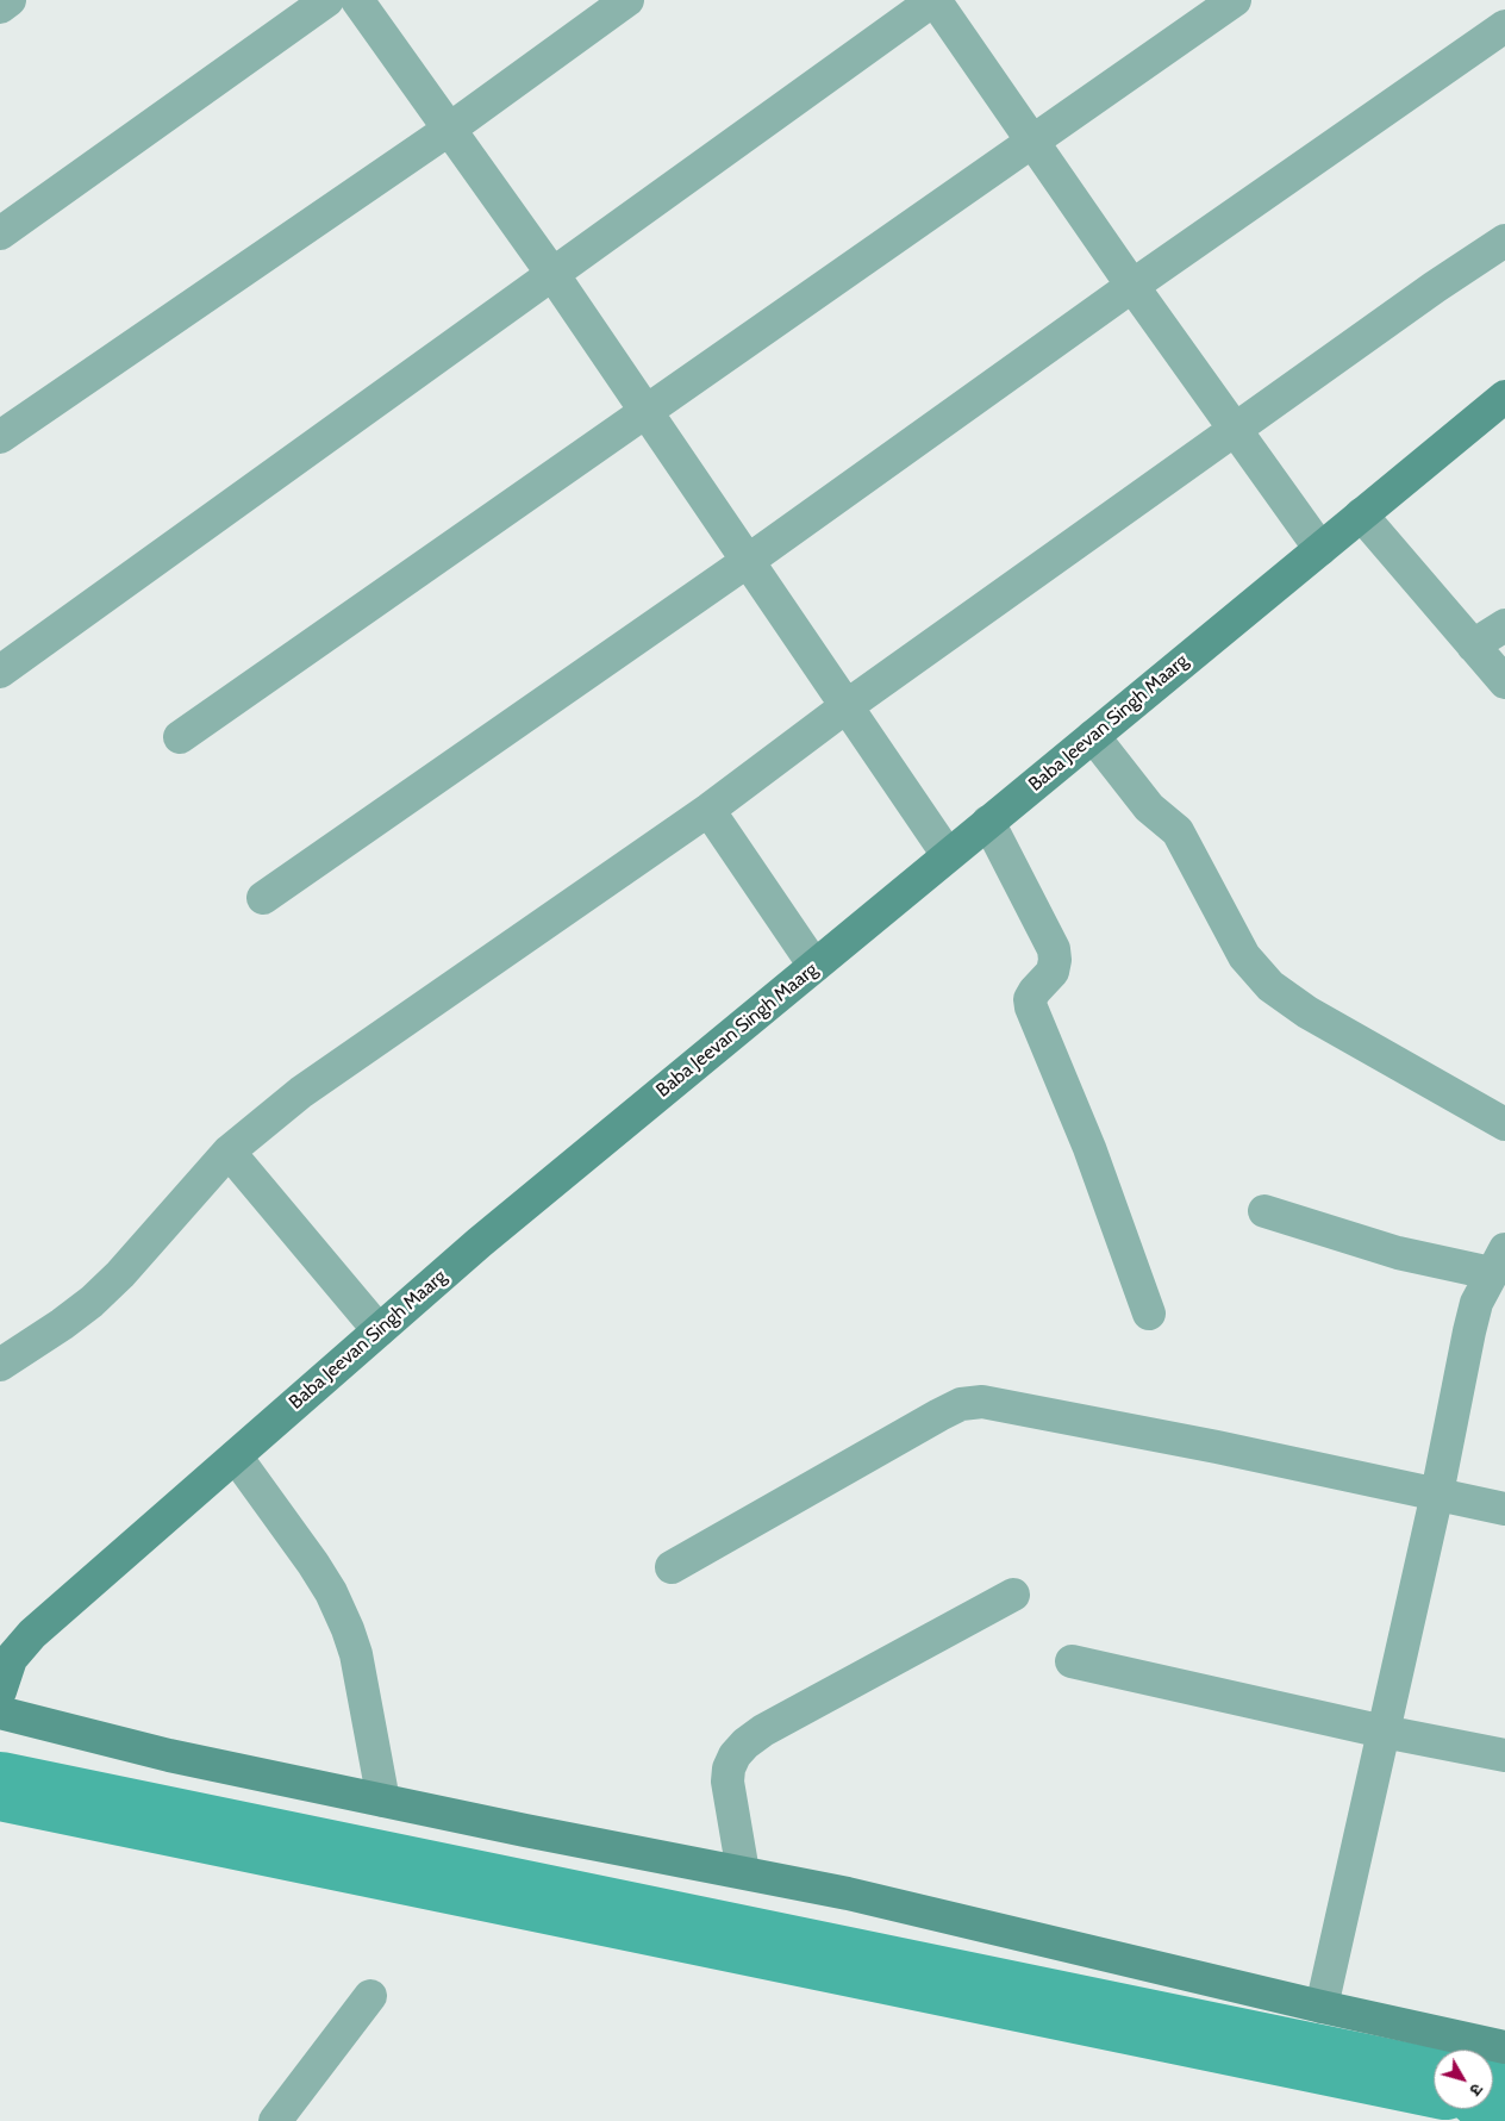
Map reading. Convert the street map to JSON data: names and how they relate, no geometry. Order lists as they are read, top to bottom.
{
  "streets": {
    "street": ["Baba Jeevan Singh Maarg"]
  },
  "north": "bottom right"
}
